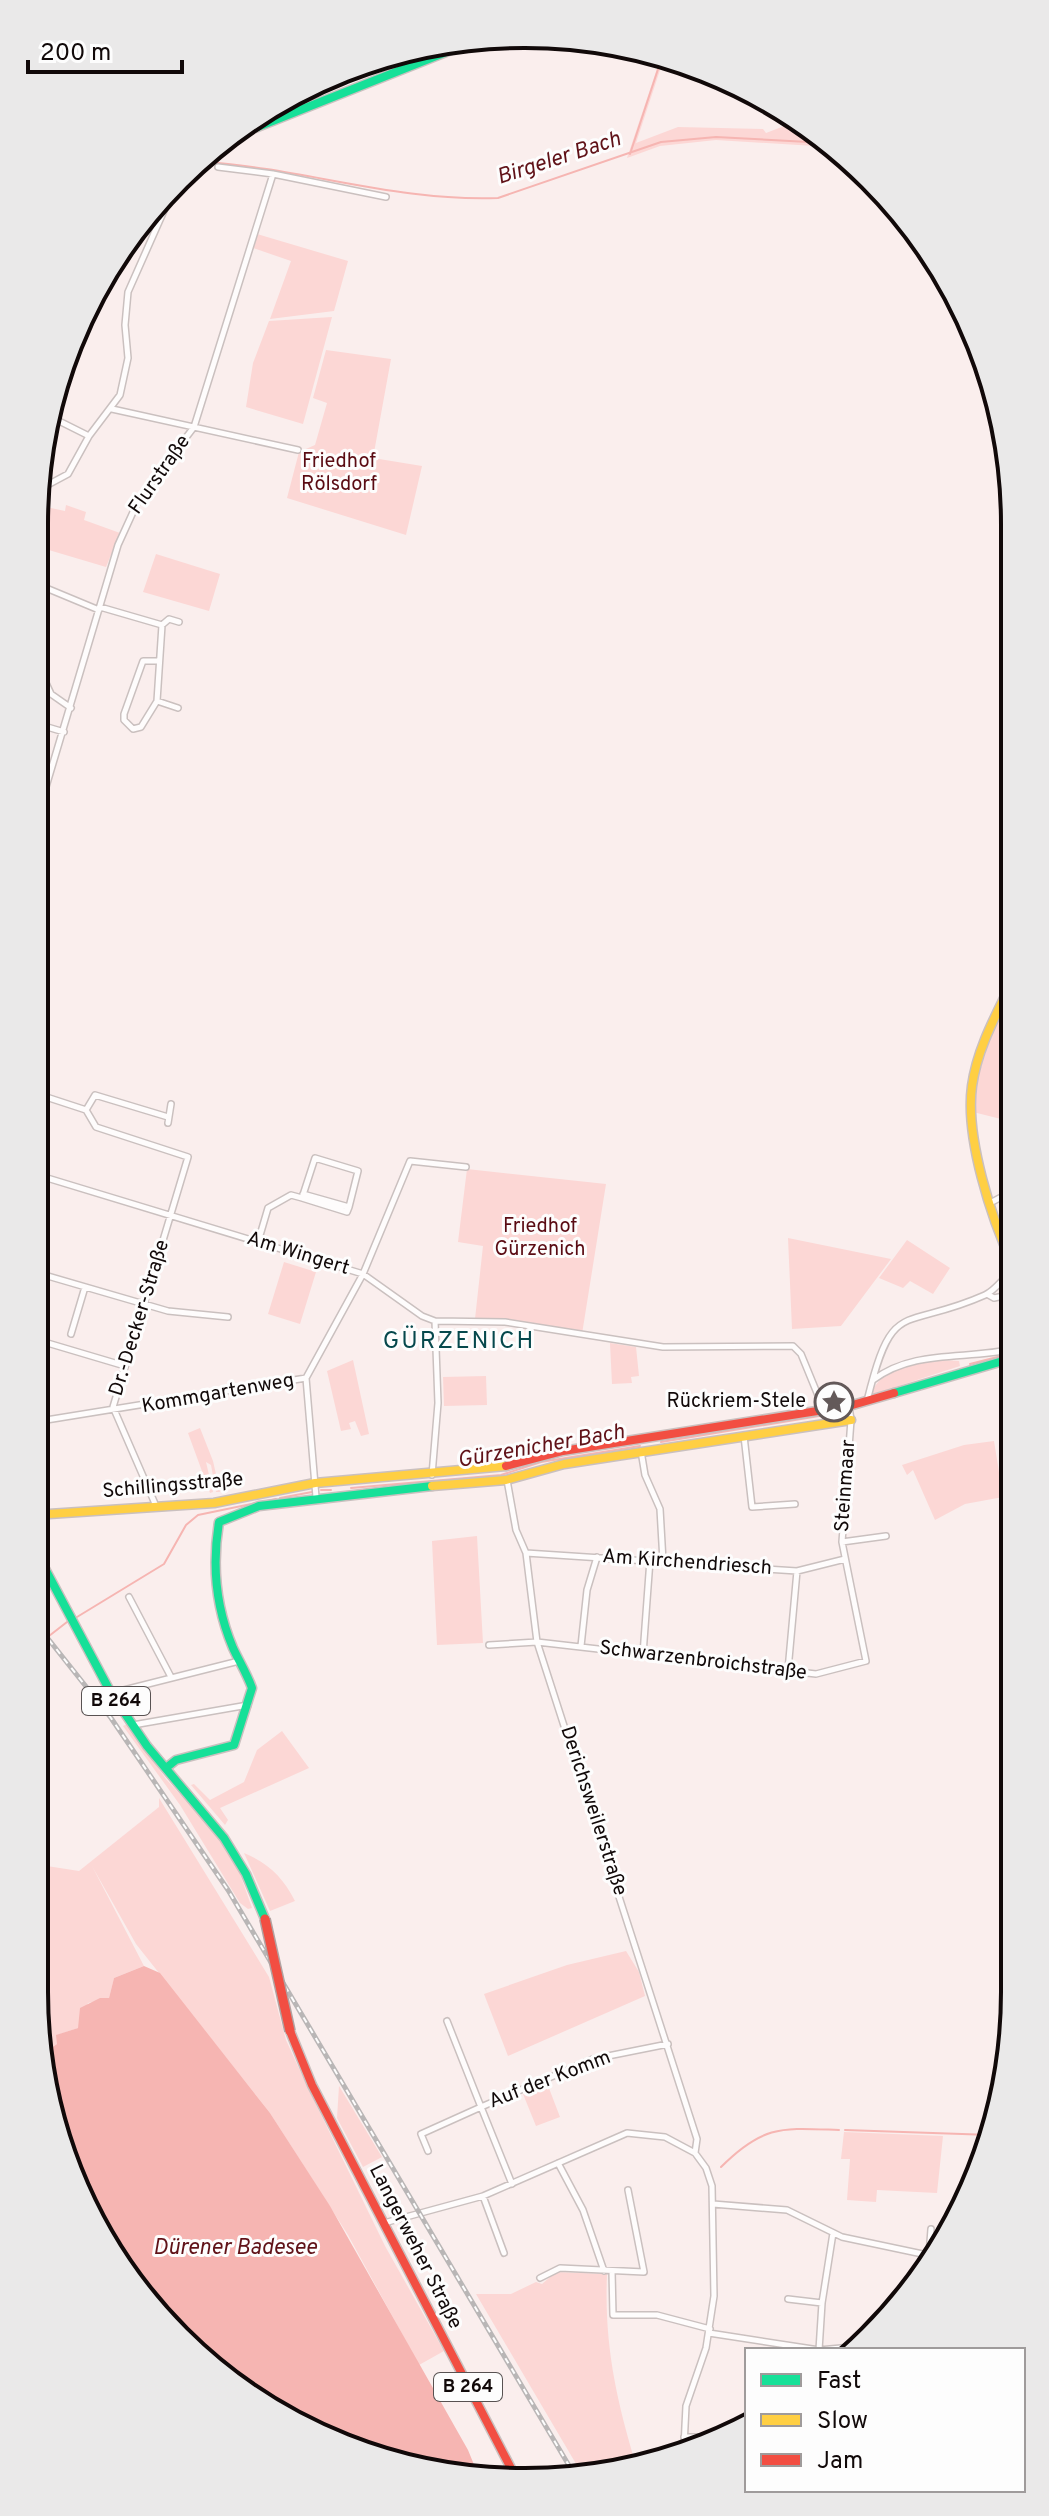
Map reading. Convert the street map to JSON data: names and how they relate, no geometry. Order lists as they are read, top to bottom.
{
  "streets": {
    "main road": ["Schillingsstraße", "B 264", "Langerweher Straße"],
    "street": [
      "Flurstraße",
      "Am Wingert",
      "Dr.-Decker-Straße",
      "Kommgartenweg",
      "Steinmaar",
      "Am Kirchendriesch",
      "Schwarzenbroichstraße",
      "Derichsweilerstraße",
      "Auf der Komm"
    ]
  },
  "crossings": [
    ["Am Wingert", "Dr.-Decker-Straße"],
    ["Am Wingert", "Schillingsstraße"],
    ["Dr.-Decker-Straße", "Kommgartenweg"],
    ["Dr.-Decker-Straße", "Schillingsstraße"],
    ["Schillingsstraße", "Steinmaar"],
    ["Schillingsstraße", "Derichsweilerstraße"],
    ["Steinmaar", "Am Kirchendriesch"],
    ["Steinmaar", "Schwarzenbroichstraße"],
    ["Am Kirchendriesch", "Derichsweilerstraße"],
    ["Schwarzenbroichstraße", "Derichsweilerstraße"],
    ["B 264", "Langerweher Straße"],
    ["Derichsweilerstraße", "Auf der Komm"]
  ],
  "districts": ["GÜRZENICH"],
  "water": ["Birgeler Bach", "Gürzenicher Bach", "Dürener Badesee"],
  "parks": ["Friedhof Rölsdorf", "Friedhof Gürzenich"],
  "places": {
    "place": ["Rückriem-Stele"]
  },
  "legend": ["Fast", "Slow", "Jam"],
  "scale_bar": "200 m"
}
